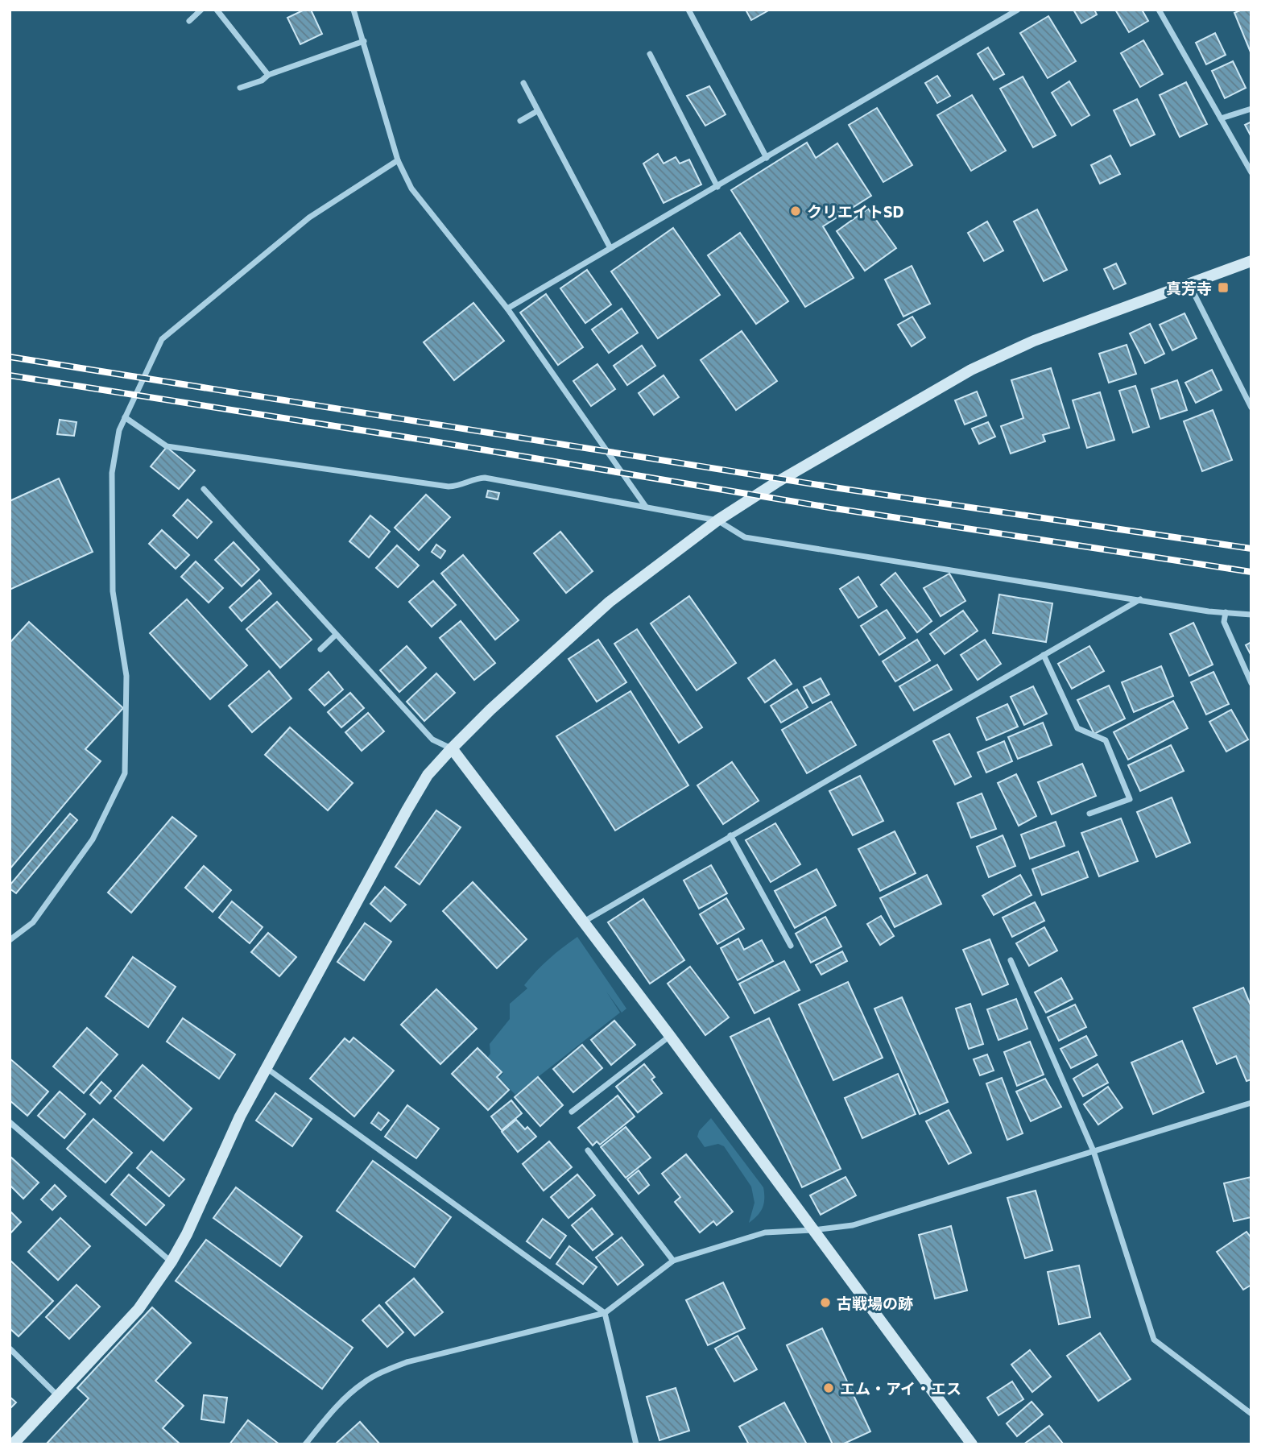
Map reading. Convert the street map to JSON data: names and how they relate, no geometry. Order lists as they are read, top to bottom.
{
  "places": {
    "other": ["クリエイトSD", "古戦場の跡", "エム・アイ・エス"],
    "transit": ["真芳寺"]
  }
}
